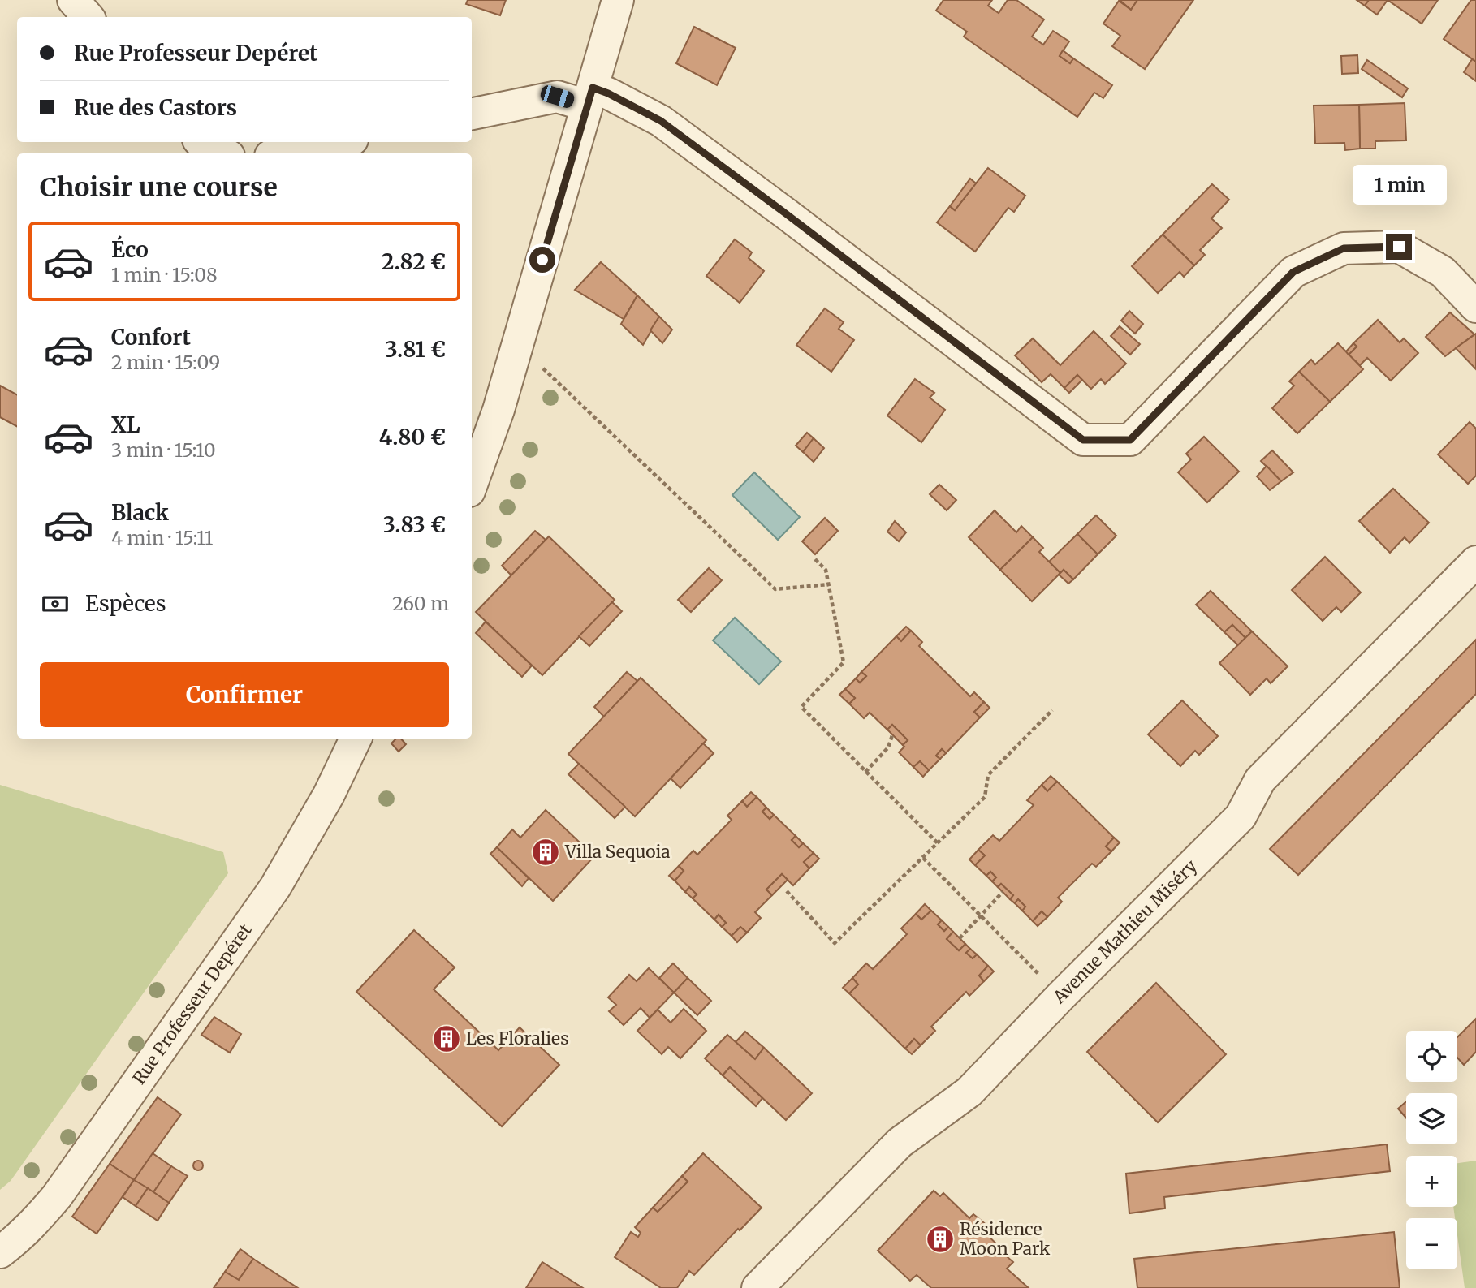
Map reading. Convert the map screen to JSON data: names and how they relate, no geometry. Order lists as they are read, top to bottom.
{
  "streets": {
    "street": ["Avenue Mathieu Miséry", "Rue Professeur Depéret"]
  },
  "places": {
    "building": ["Villa Sequoia", "Les Floralies", "Résidence Moon Park"]
  },
  "page": {
    "banner": ["Rue Professeur Depéret", "Rue des Castors"],
    "heading": "Choisir une course",
    "bubble": "1 min",
    "list": [
      {
        "name": "Éco",
        "note": "1 min · 15:08",
        "value": "2.82 €"
      },
      {
        "name": "Confort",
        "note": "2 min · 15:09",
        "value": "3.81 €"
      },
      {
        "name": "XL",
        "note": "3 min · 15:10",
        "value": "4.80 €"
      },
      {
        "name": "Black",
        "note": "4 min · 15:11",
        "value": "3.83 €"
      }
    ],
    "pay": ["Espèces", "260 m"],
    "buttons": "Confirmer",
    "map_buttons": ["+", "−"]
  }
}
